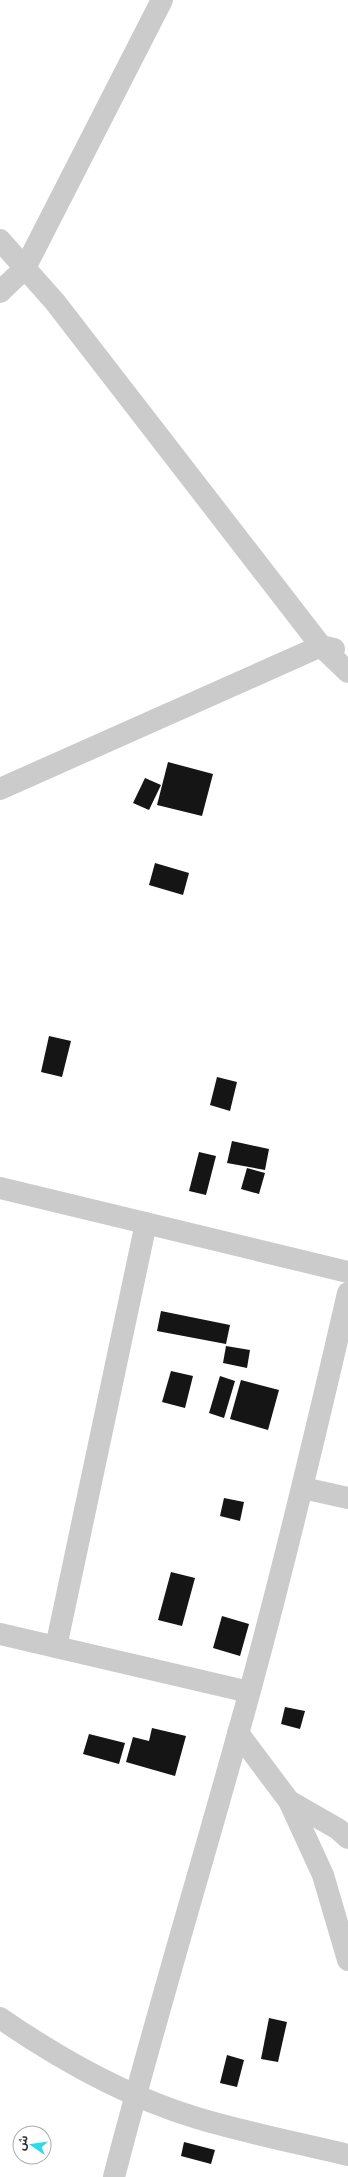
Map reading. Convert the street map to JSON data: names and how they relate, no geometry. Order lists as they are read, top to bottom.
{
  "north": "left"
}
